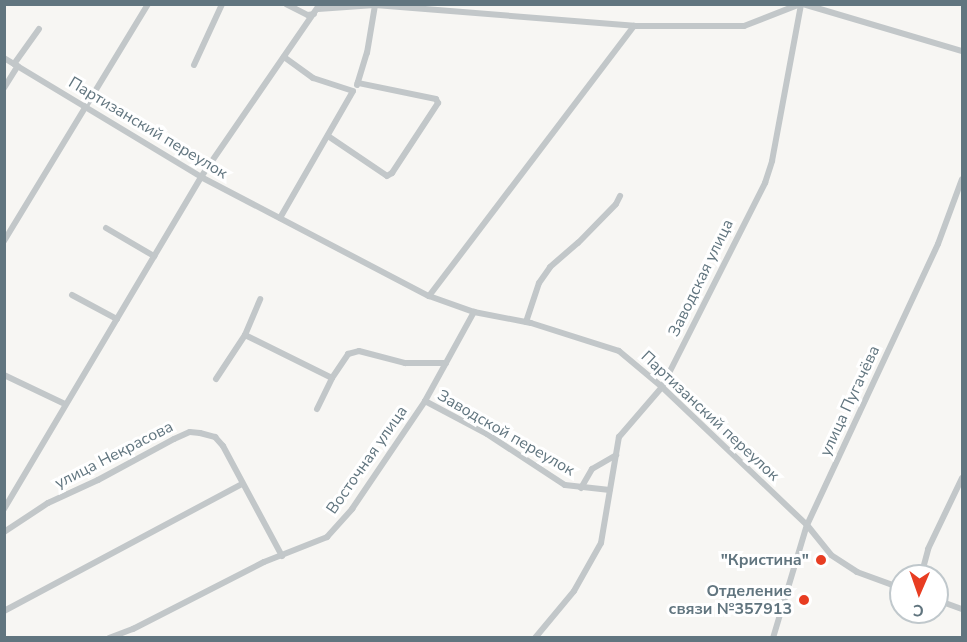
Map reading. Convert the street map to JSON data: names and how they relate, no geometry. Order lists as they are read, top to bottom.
{
  "streets": {
    "street": [
      "Партизанский переулок",
      "Заводская улица",
      "улица Пугачёва",
      "Заводской переулок",
      "улица Некрасова",
      "Восточная улица"
    ]
  },
  "crossings": [
    ["Партизанский переулок", "Заводская улица"],
    ["Партизанский переулок", "улица Пугачёва"],
    ["Партизанский переулок", "улица Некрасова"],
    ["Партизанский переулок", "Восточная улица"],
    ["Заводская улица", "Заводской переулок"],
    ["Заводской переулок", "Восточная улица"],
    ["улица Некрасова", "Восточная улица"]
  ],
  "places": ["\"Кристина\"", "Отделение связи №357913"],
  "north": "bottom"
}
